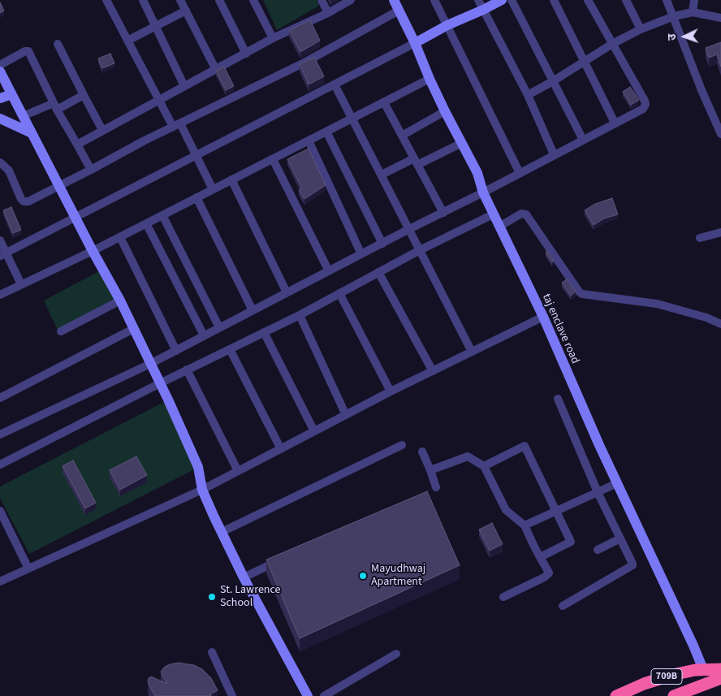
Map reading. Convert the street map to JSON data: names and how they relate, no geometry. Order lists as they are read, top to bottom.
{
  "streets": {
    "highway": ["709B"],
    "street": ["taj enclave road"]
  },
  "crossings": [
    ["taj enclave road", "709B"]
  ],
  "places": ["Mayudhwaj Apartment", "St. Lawrence School"],
  "north": "left"
}
